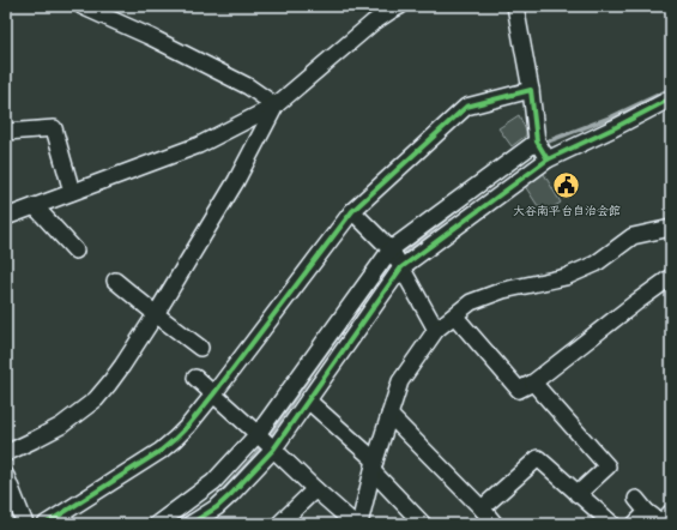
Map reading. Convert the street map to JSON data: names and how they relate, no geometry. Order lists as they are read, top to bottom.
{
  "places": {
    "public building": ["大谷南平台自治会館"]
  }
}
